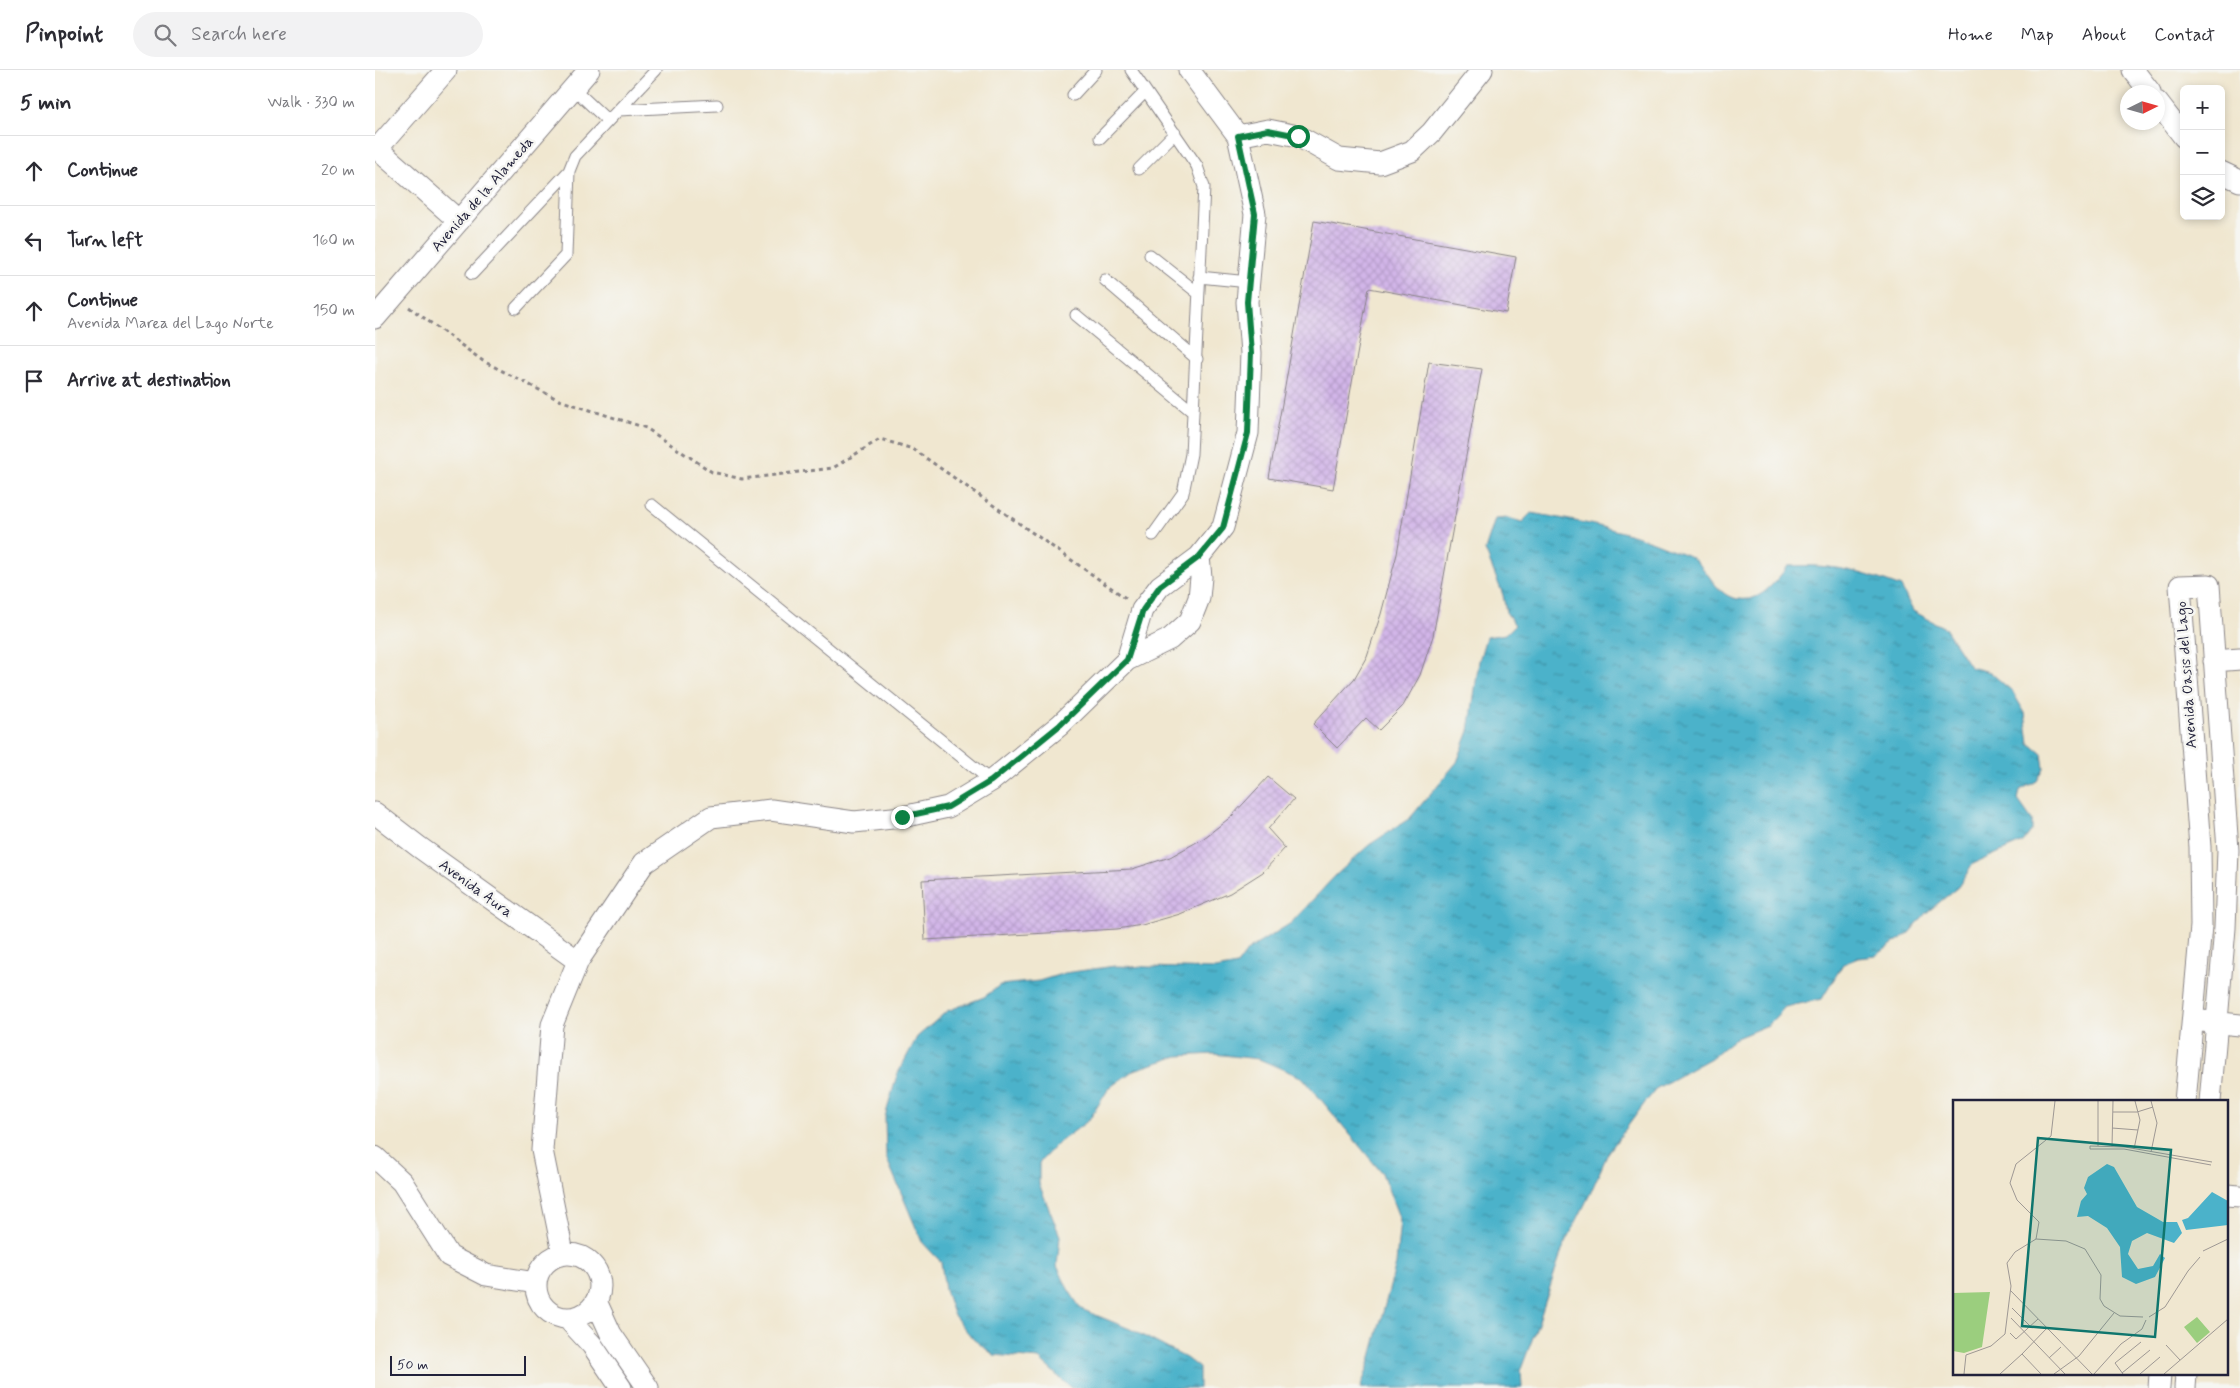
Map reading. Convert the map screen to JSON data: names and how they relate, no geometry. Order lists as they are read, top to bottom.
{
  "streets": {
    "street": ["Avenida de la Alameda", "Avenida Oasis del Lago", "Avenida Aura"]
  },
  "scale_bar": "50 m",
  "north": "right",
  "page": {
    "header": "Pinpoint",
    "search": "Search here",
    "nav": [
      "Home",
      "Map",
      "About",
      "Contact"
    ],
    "heading": ["5 min", "Walk · 330 m"],
    "map_buttons": ["+", "−"],
    "list": [
      ["Continue", "20 m"],
      ["Turn left", "160 m"],
      ["Continue", "Avenida Marea del Lago Norte", "150 m"],
      "Arrive at destination"
    ],
    "scale": "50 m"
  }
}
